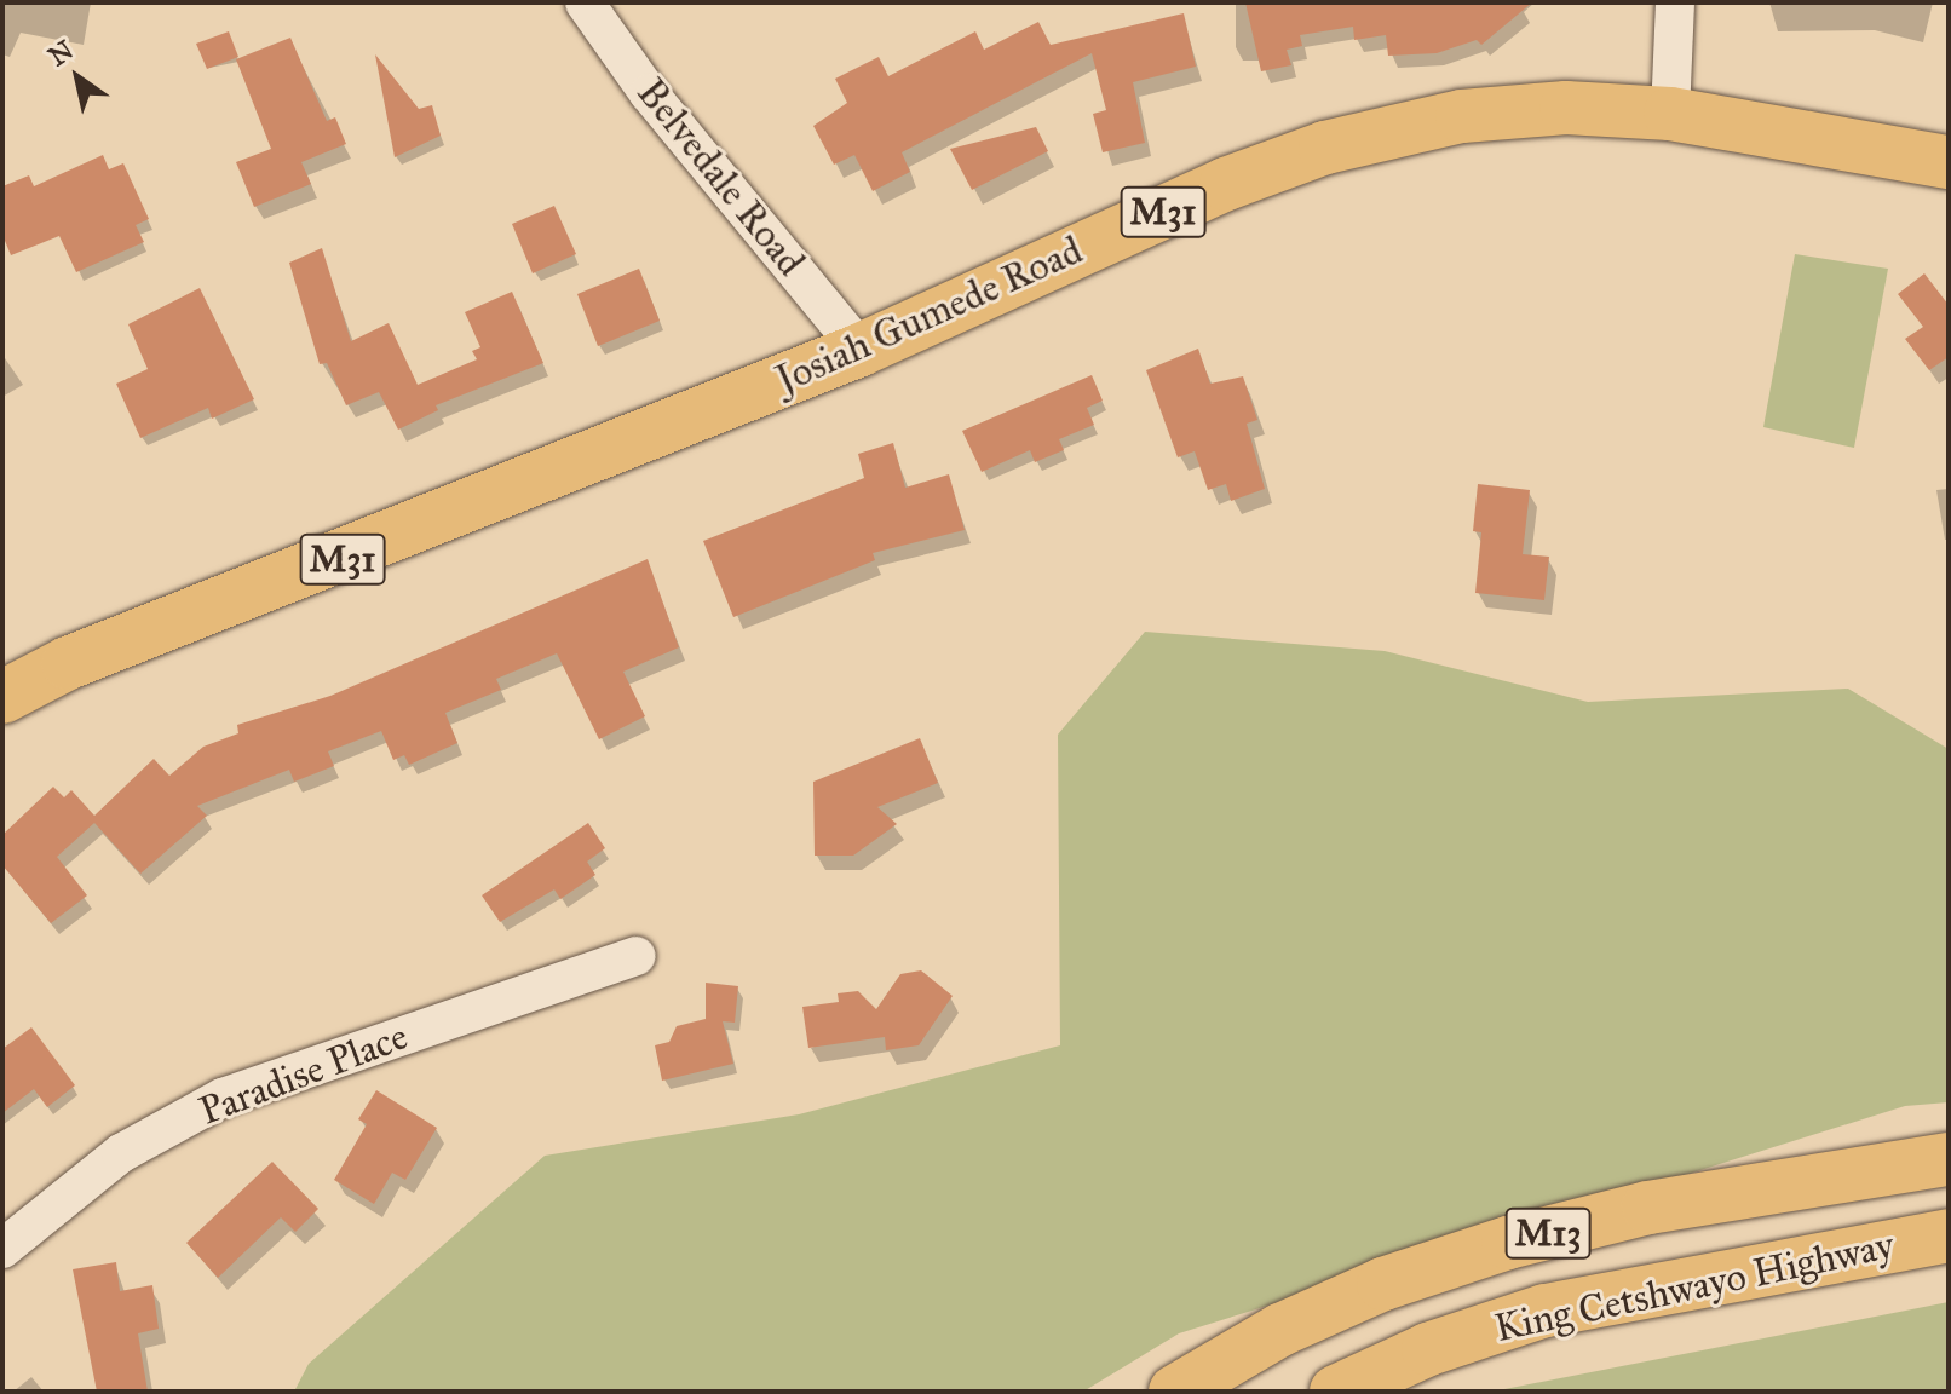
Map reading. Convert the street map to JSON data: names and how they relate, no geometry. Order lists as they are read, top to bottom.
{
  "streets": {
    "main road": [
      "M31",
      "Josiah Gumede Road",
      "M13",
      "King Cetshwayo Highway"
    ],
    "street": ["Belvedale Road", "Paradise Place"]
  },
  "crossings": [
    ["Belvedale Road", "Josiah Gumede Road"]
  ],
  "north": "top left"
}
